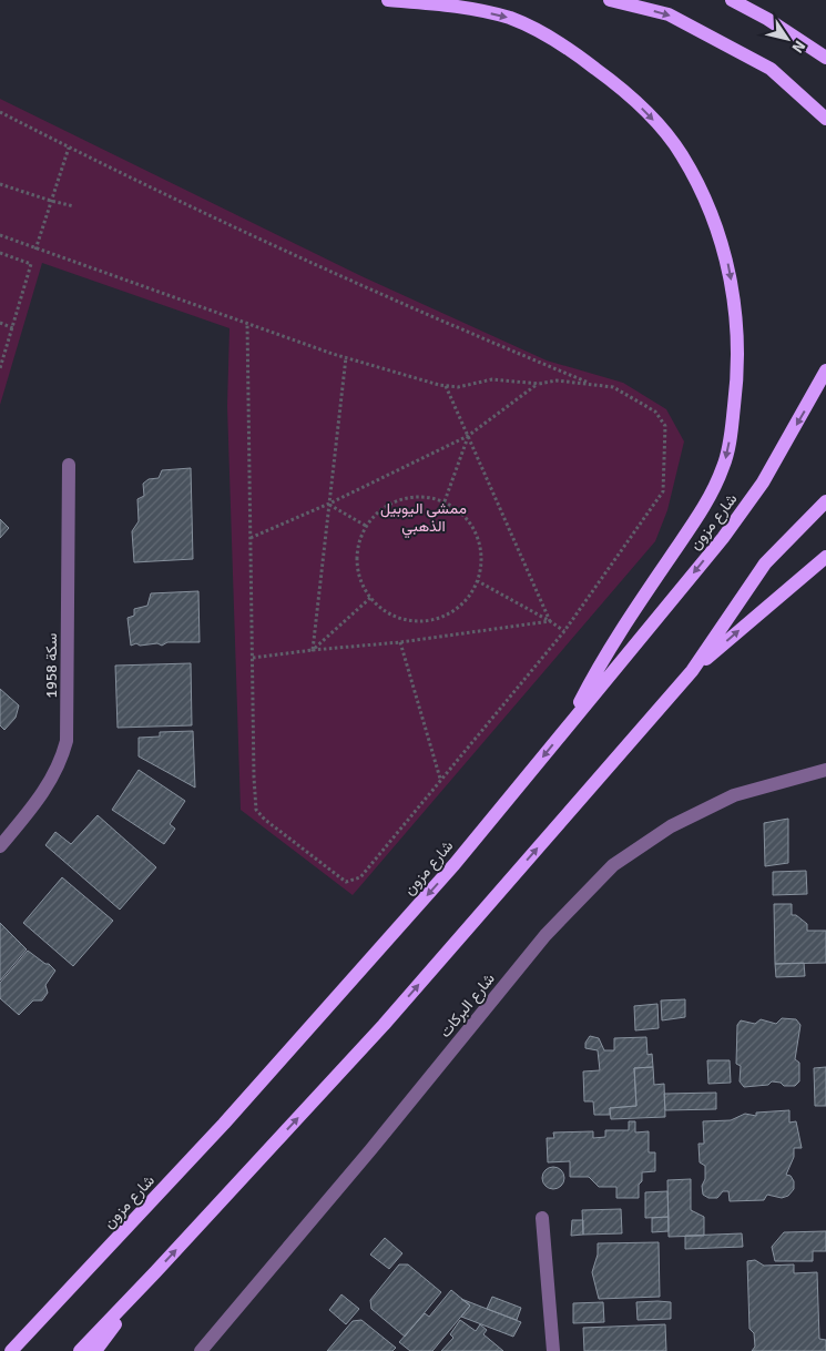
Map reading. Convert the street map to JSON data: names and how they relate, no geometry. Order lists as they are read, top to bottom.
{
  "streets": {
    "main road": ["شارع مزون"],
    "street": ["سكة 1958", "شارع البركات"]
  },
  "parks": ["ممشى اليوبيل الذهبي"],
  "north": "bottom right"
}
